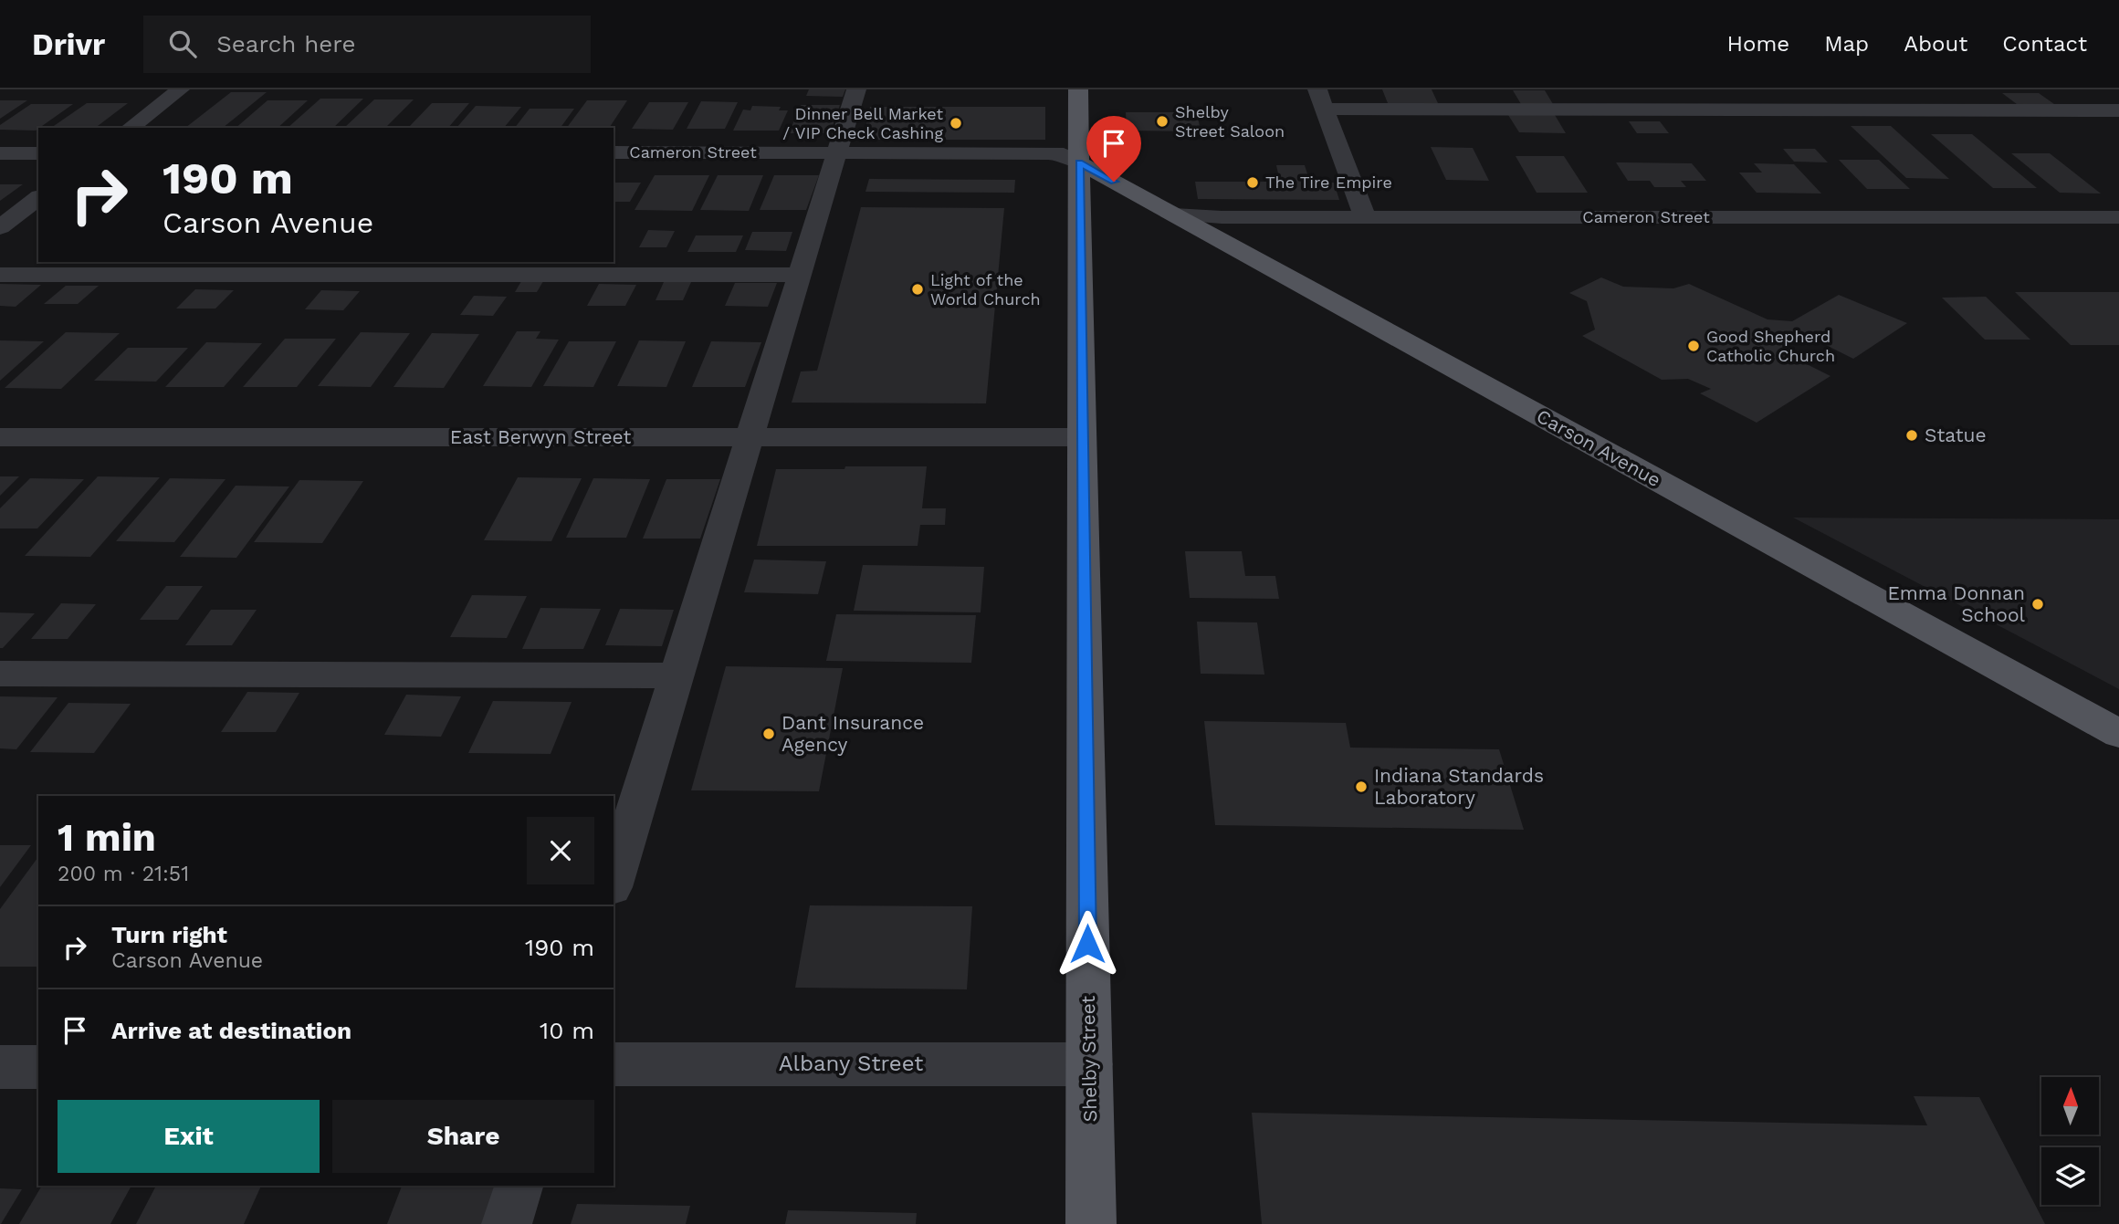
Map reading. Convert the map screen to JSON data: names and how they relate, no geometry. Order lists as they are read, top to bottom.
{
  "streets": {
    "main road": ["Carson Avenue", "Shelby Street"],
    "street": ["Cameron Street", "East Berwyn Street", "Albany Street"]
  },
  "crossings": [
    ["Cameron Street", "Carson Avenue"],
    ["Cameron Street", "Shelby Street"],
    ["East Berwyn Street", "Shelby Street"],
    ["Carson Avenue", "Shelby Street"],
    ["Shelby Street", "Albany Street"]
  ],
  "places": [
    "Shelby Street Saloon",
    "Dinner Bell Market / VIP Check Cashing",
    "The Tire Empire",
    "Light of the World Church",
    "Good Shepherd Catholic Church",
    "Statue",
    "Emma Donnan School",
    "Dant Insurance Agency",
    "Indiana Standards Laboratory"
  ],
  "north": "top",
  "page": {
    "header": "Drivr",
    "search": "Search here",
    "nav": [
      "Home",
      "Map",
      "About",
      "Contact"
    ],
    "turn": ["190 m", "Carson Avenue"],
    "heading": ["1 min", "200 m · 21:51"],
    "list": [
      {
        "name": "Turn right",
        "note": "Carson Avenue",
        "value": "190 m"
      },
      {
        "name": "Arrive at destination",
        "value": "10 m"
      }
    ],
    "buttons": ["Exit", "Share"]
  }
}
